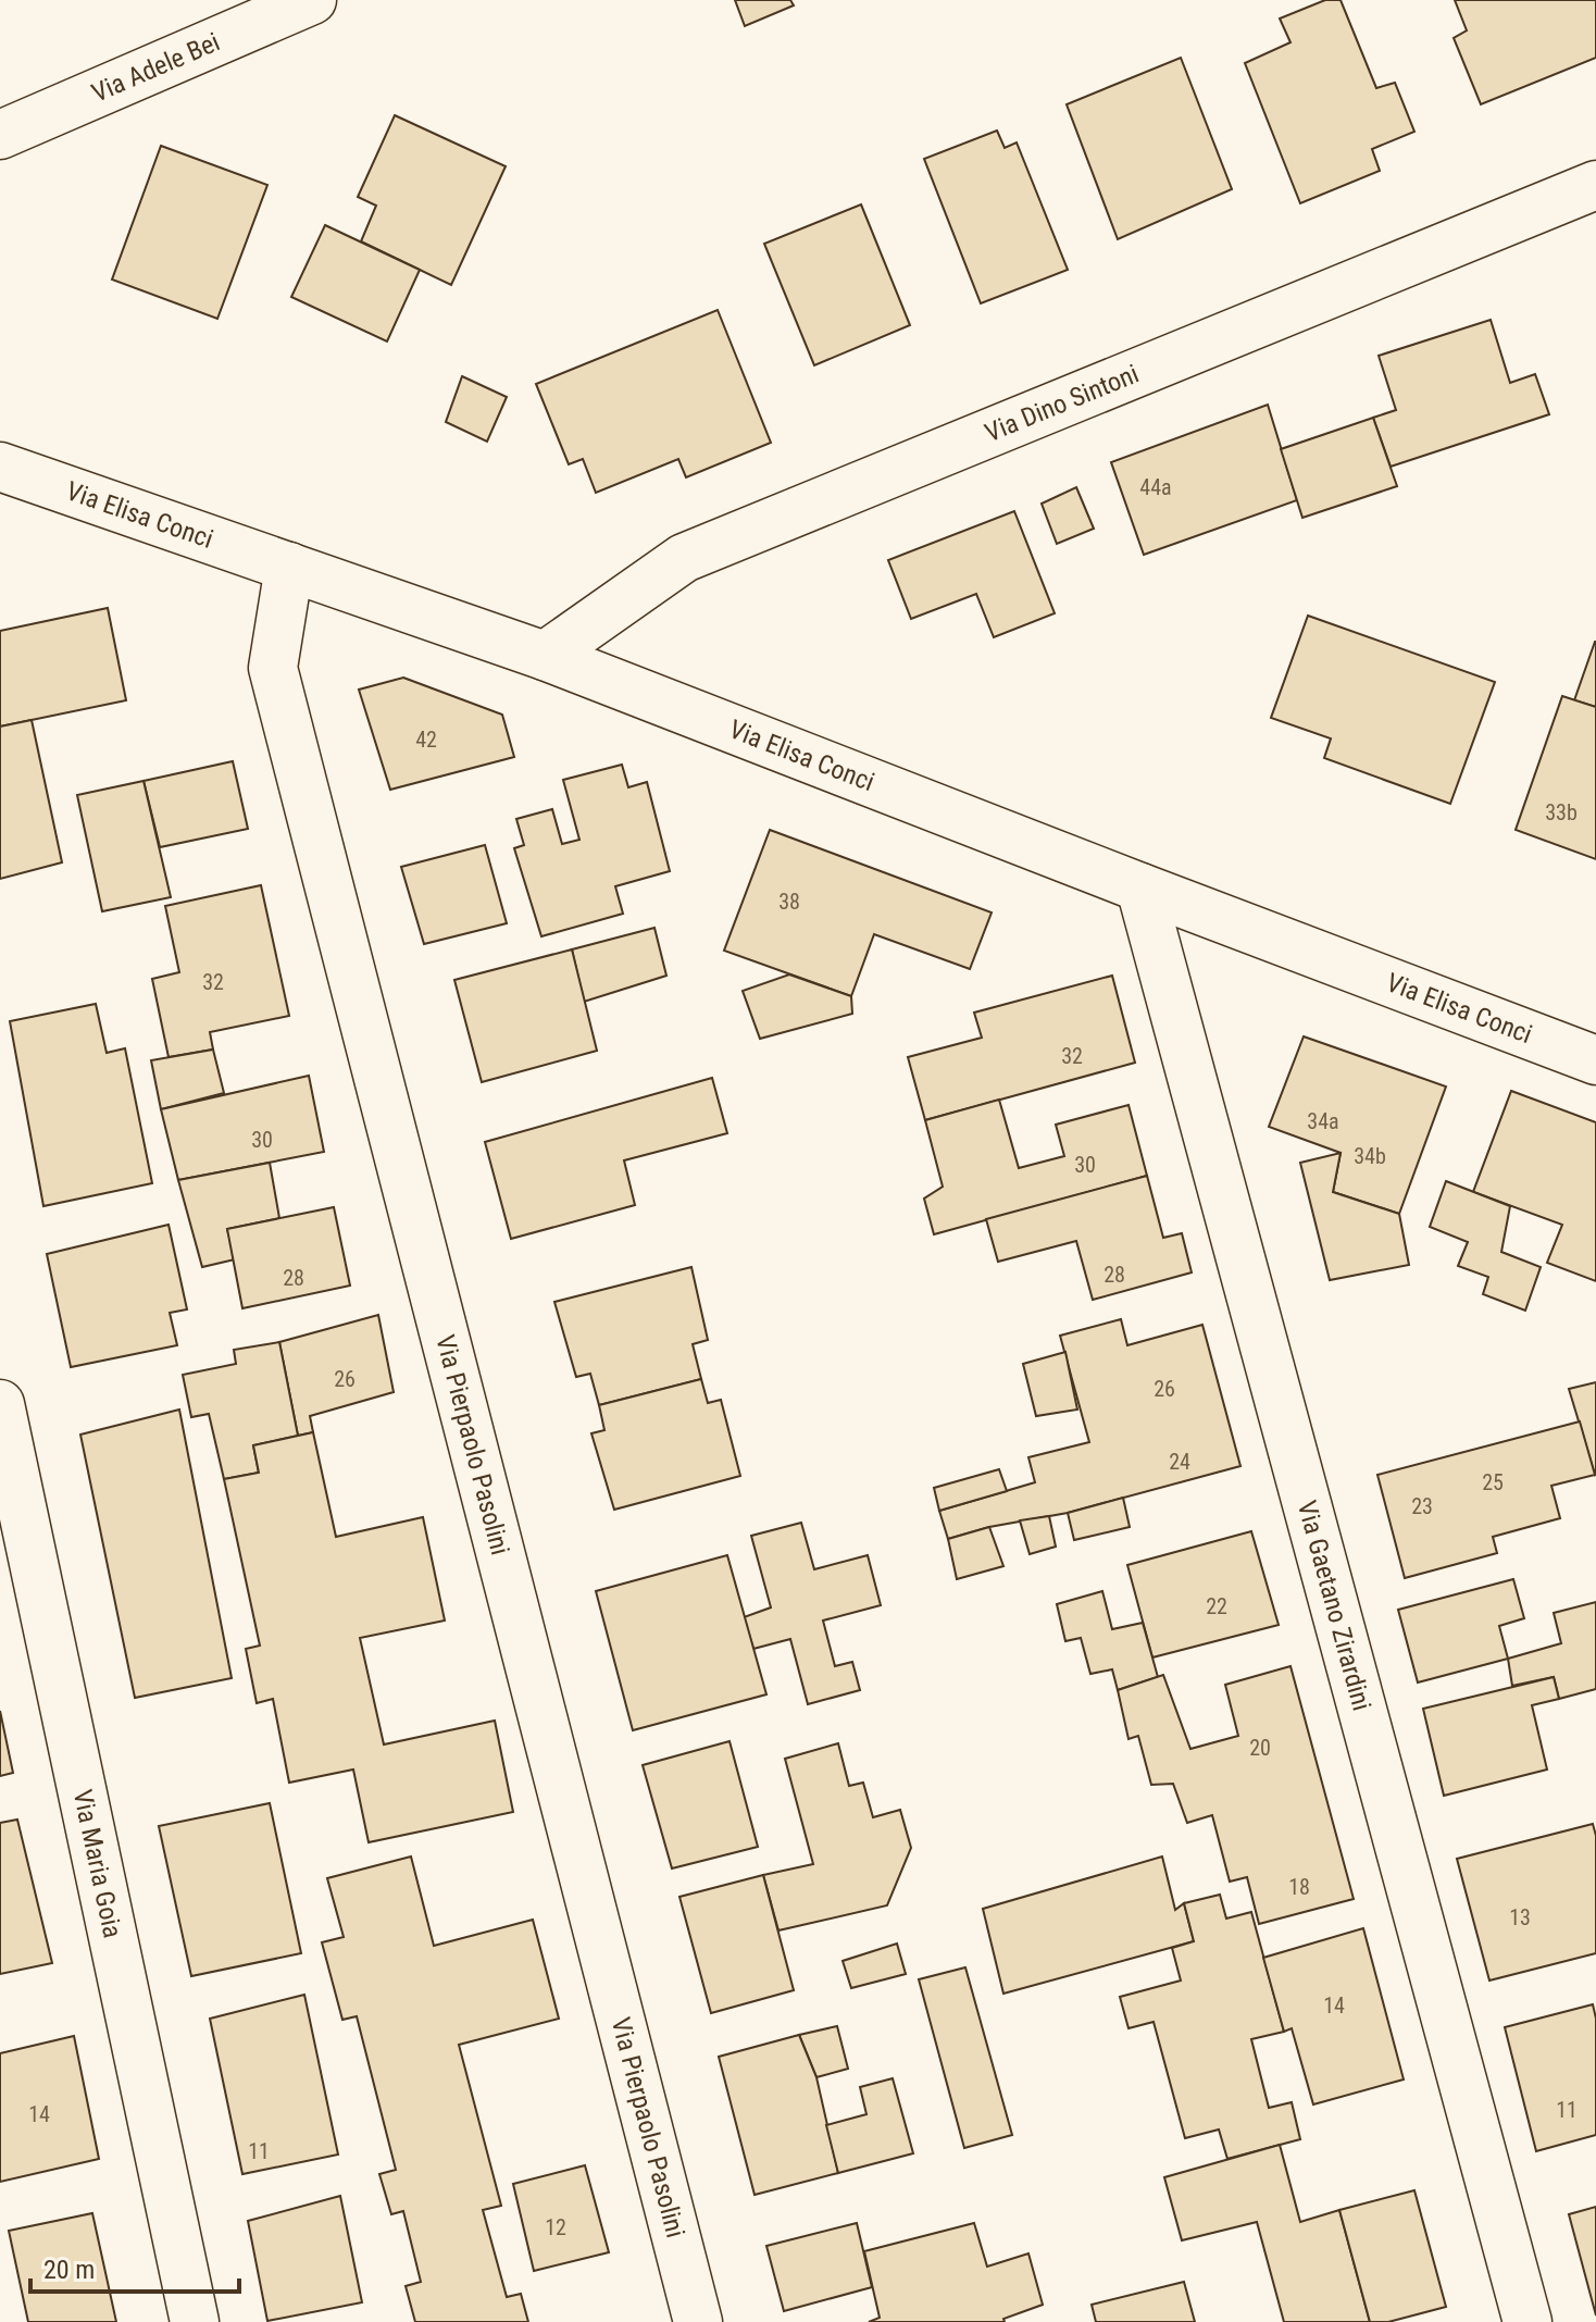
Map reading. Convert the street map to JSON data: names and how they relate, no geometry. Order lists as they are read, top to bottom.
{
  "streets": {
    "street": [
      "Via Adele Bei",
      "Via Dino Sintoni",
      "Via Elisa Conci",
      "Via Pierpaolo Pasolini",
      "Via Gaetano Zirardini",
      "Via Maria Goia"
    ]
  },
  "crossings": [
    ["Via Dino Sintoni", "Via Elisa Conci"],
    ["Via Elisa Conci", "Via Pierpaolo Pasolini"],
    ["Via Elisa Conci", "Via Gaetano Zirardini"]
  ],
  "house_numbers": [
    "44a",
    "42",
    "33b",
    "38",
    "32",
    "32",
    "34a",
    "30",
    "34b",
    "30",
    "28",
    "28",
    "26",
    "26",
    "24",
    "25",
    "23",
    "22",
    "20",
    "18",
    "13",
    "14",
    "11",
    "14",
    "11",
    "12"
  ],
  "scale_bar": "20 m"
}
